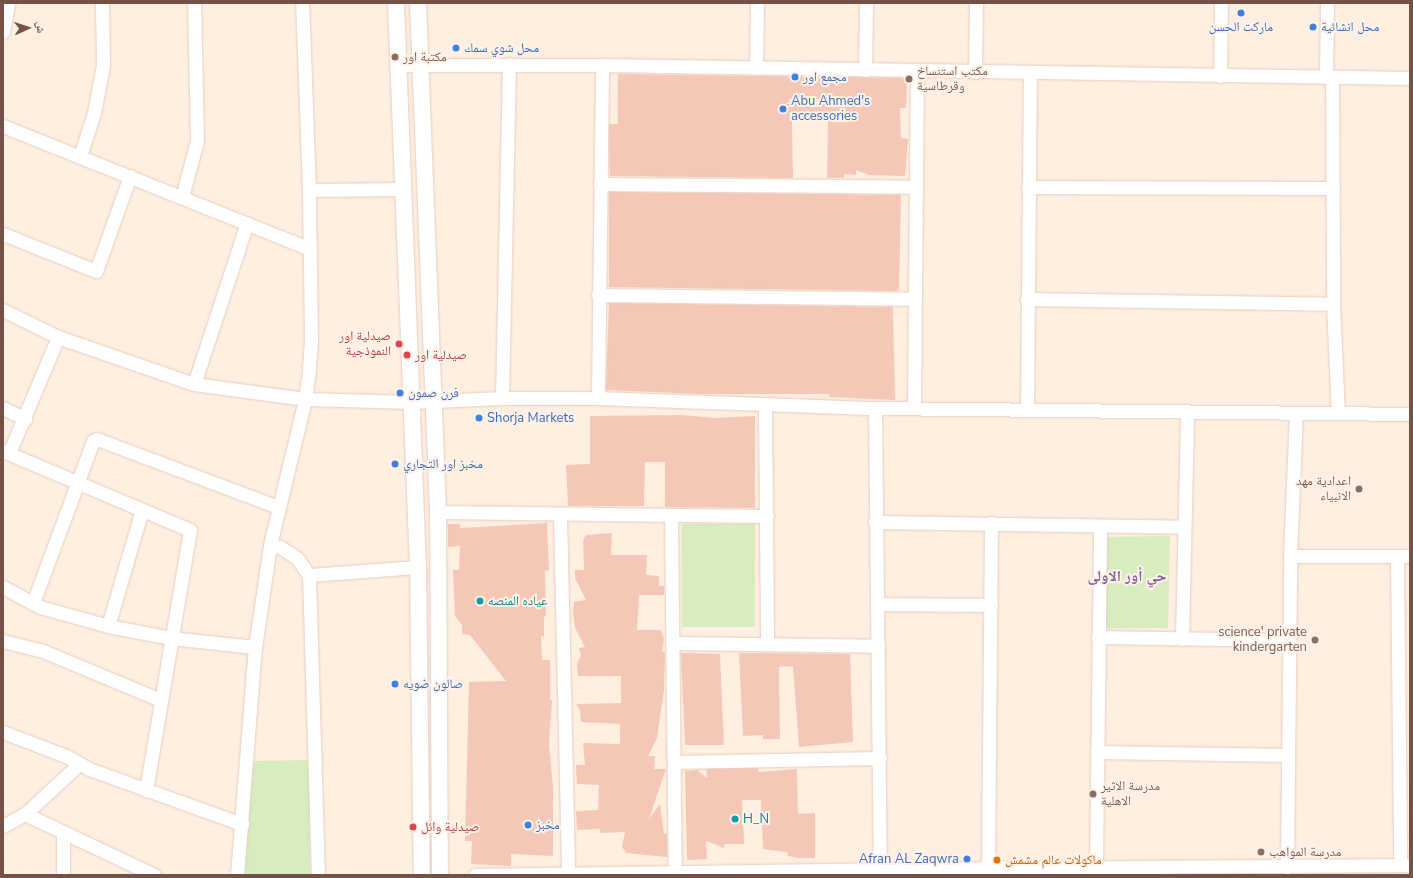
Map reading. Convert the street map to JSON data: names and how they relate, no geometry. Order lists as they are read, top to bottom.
{
  "districts": ["حي أور الاولى"],
  "places": [
    "ماركت الحسن",
    "محل انشائية",
    "محل شوي سمك",
    "مكتبة اور",
    "مجمع اور",
    "مكتب استنساخ وقرطاسية",
    "Abu Ahmed's accessories",
    "صيدلية اور النموذجية",
    "صيدلية اور",
    "فرن صمون",
    "Shorja Markets",
    "مخبز اور التجاري",
    "اعدادية مهد الانبياء",
    "عياده المنصه",
    "science' private kindergarten",
    "صالون ضويه",
    "مدرسة الاثير الاهلية",
    "H_N",
    "مخبز",
    "صيدلية وائل",
    "مدرسة المواهب",
    "Afran AL Zaqwra",
    "ماكولات عالم مشمش"
  ],
  "north": "right"
}
